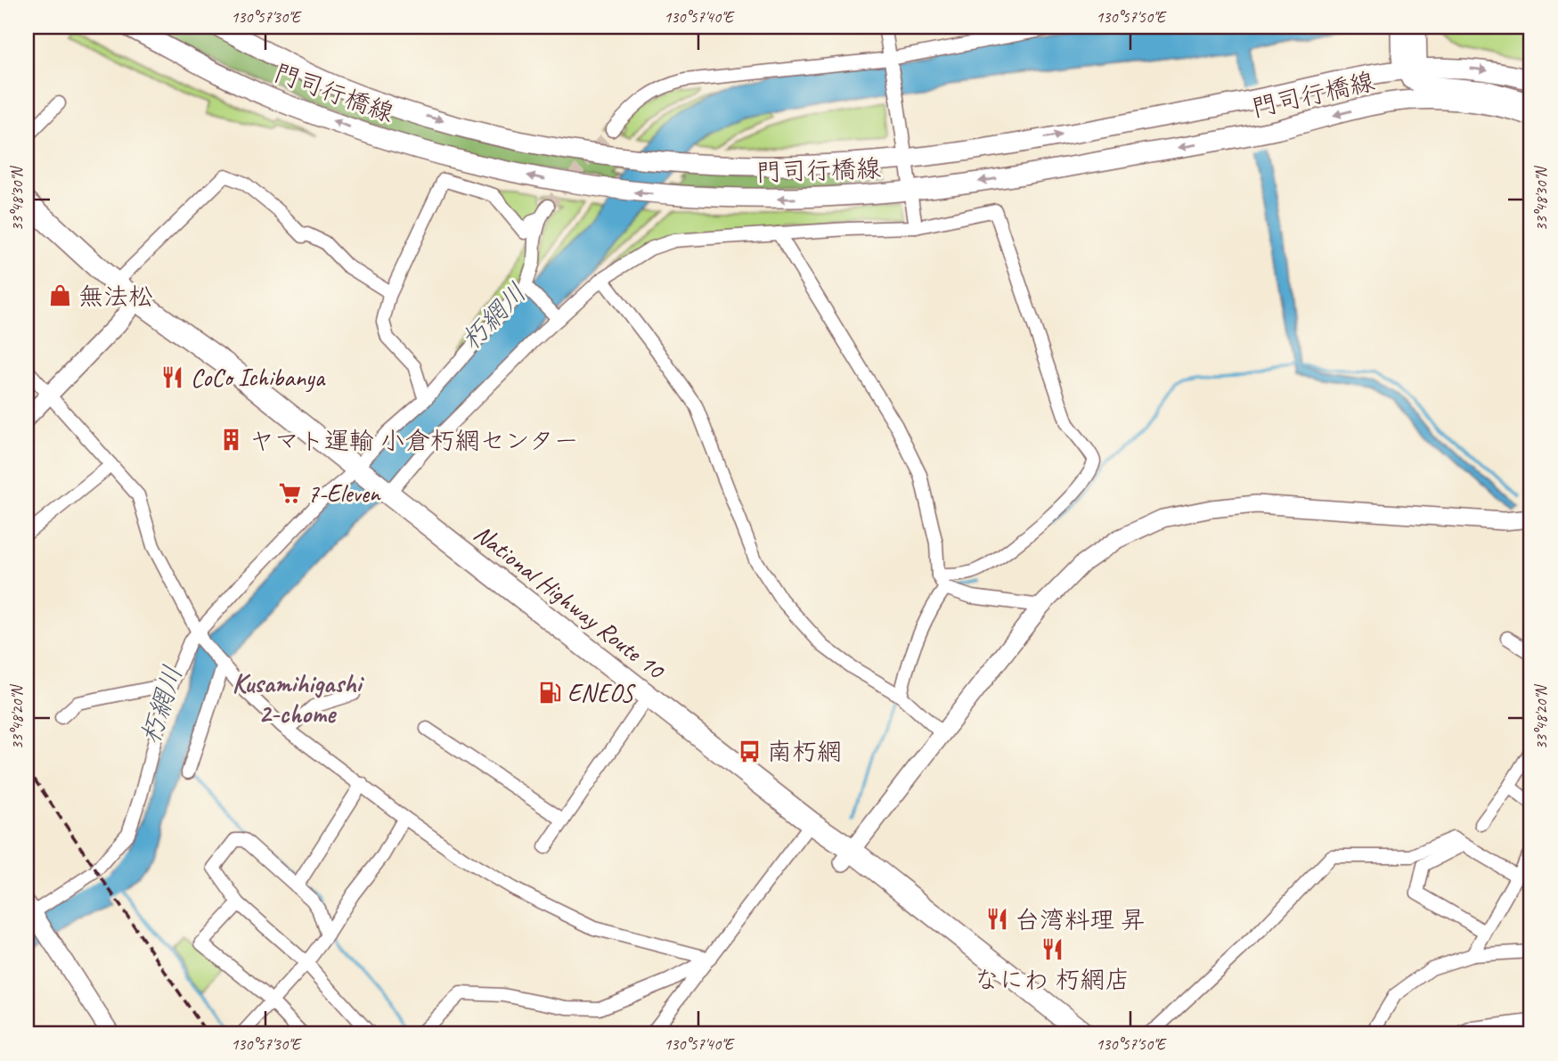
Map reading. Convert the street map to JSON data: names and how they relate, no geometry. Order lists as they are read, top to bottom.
{
  "streets": {
    "highway": ["National Highway Route 10"],
    "main road": ["門司行橋線"]
  },
  "districts": ["Kusamihigashi 2-chome"],
  "water": ["朽網川"],
  "places": {
    "shop": ["無法松"],
    "restaurant": ["CoCo Ichibanya", "台湾料理 昇", "なにわ 朽網店"],
    "building": ["ヤマト運輸 小倉朽網センター"],
    "supermarket": ["7-Eleven"],
    "fuel station": ["ENEOS"],
    "bus stop": ["南朽網"]
  },
  "coordinates": [
    "130°57'30\"E",
    "130°57'40\"E",
    "130°57'50\"E",
    "33°48'30\"N",
    "33°48'20\"N"
  ]
}
